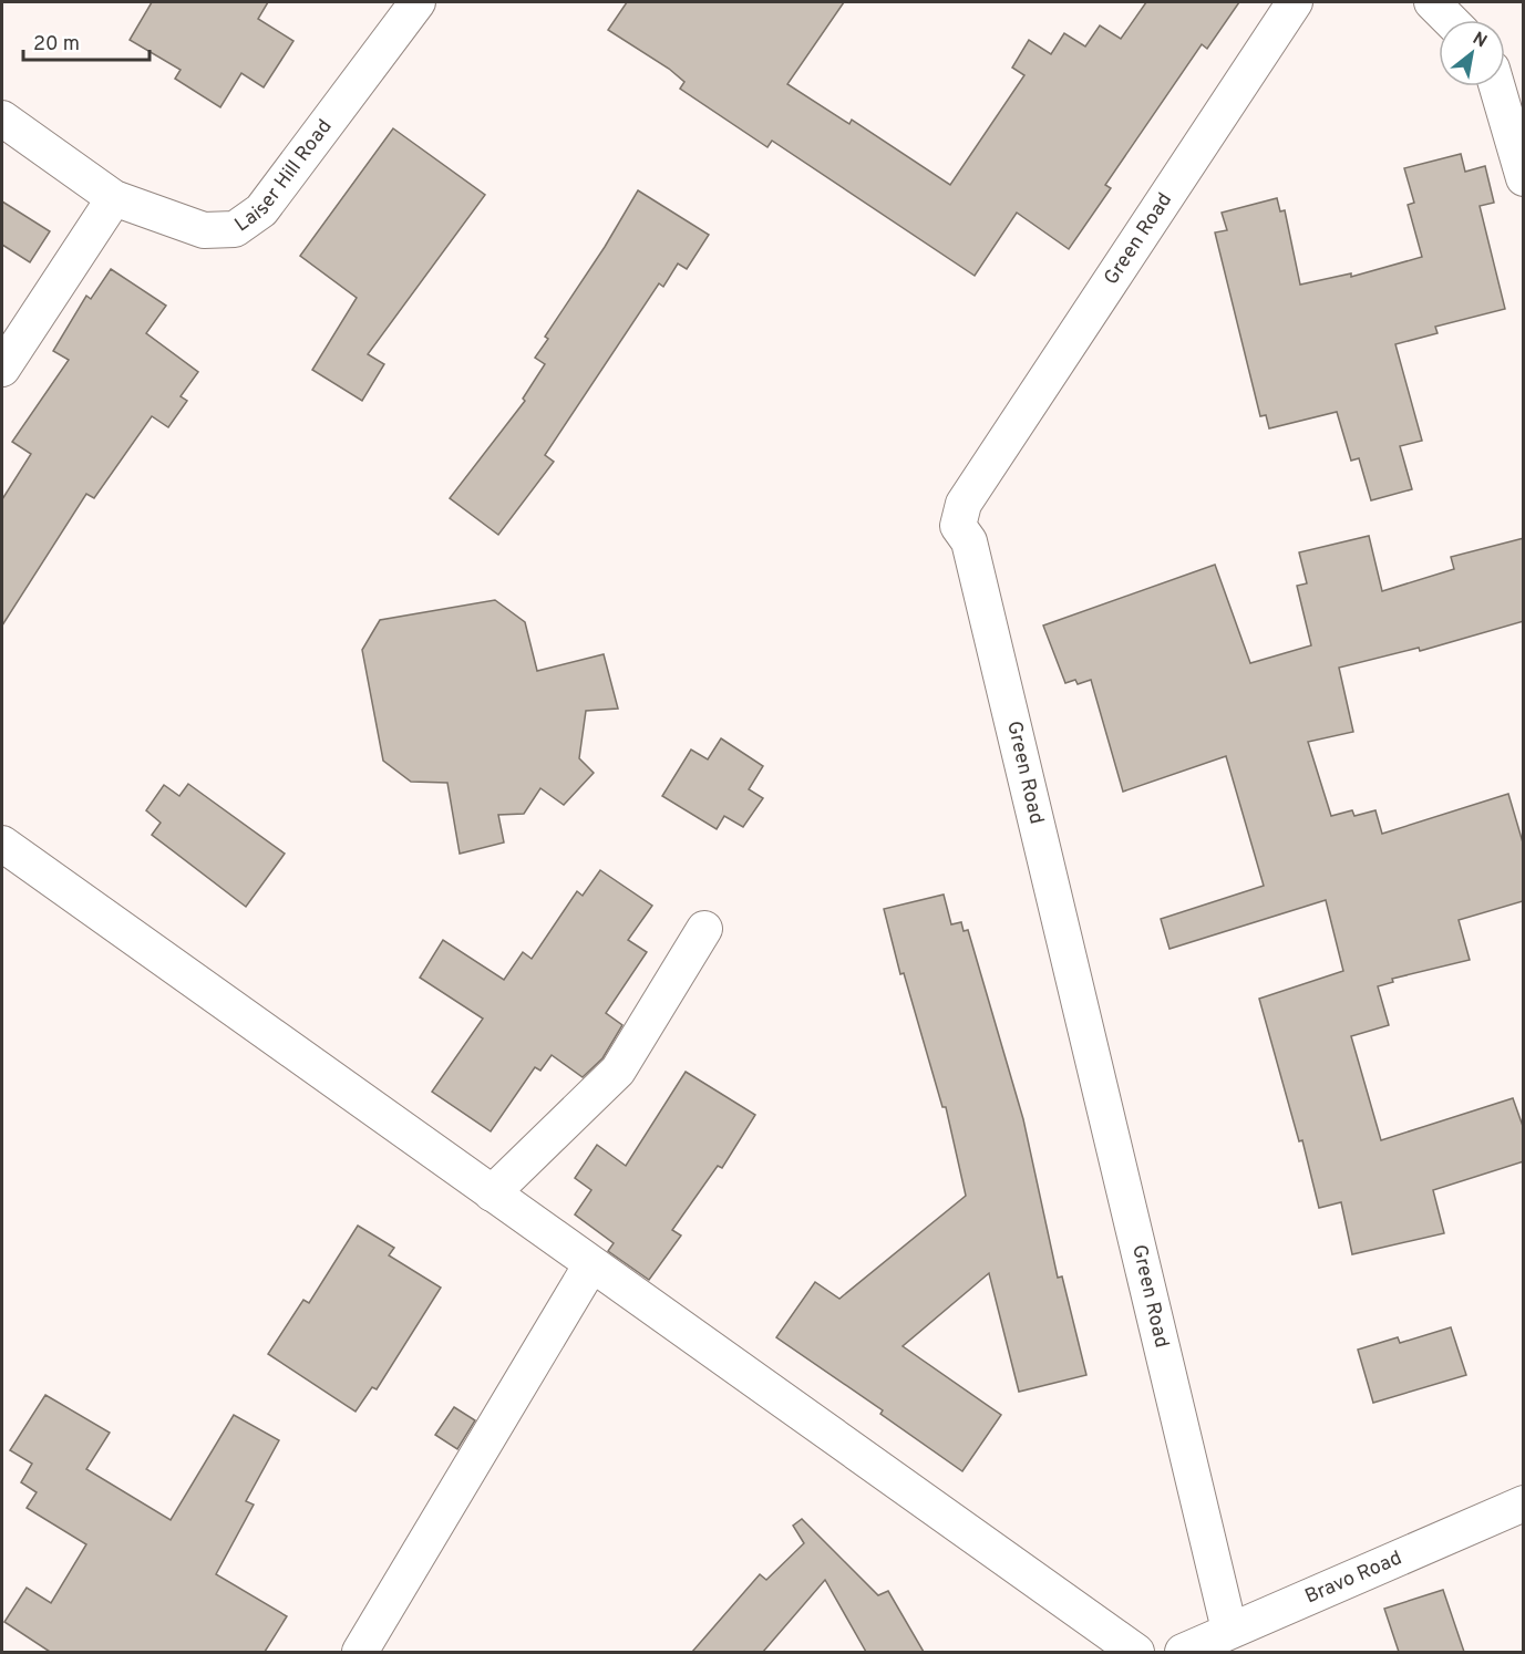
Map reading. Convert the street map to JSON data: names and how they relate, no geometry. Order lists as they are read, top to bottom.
{
  "streets": {
    "street": ["Laiser Hill Road", "Green Road", "Bravo Road"]
  },
  "crossings": [
    ["Green Road", "Bravo Road"]
  ],
  "scale_bar": "20 m",
  "north": "top right"
}
